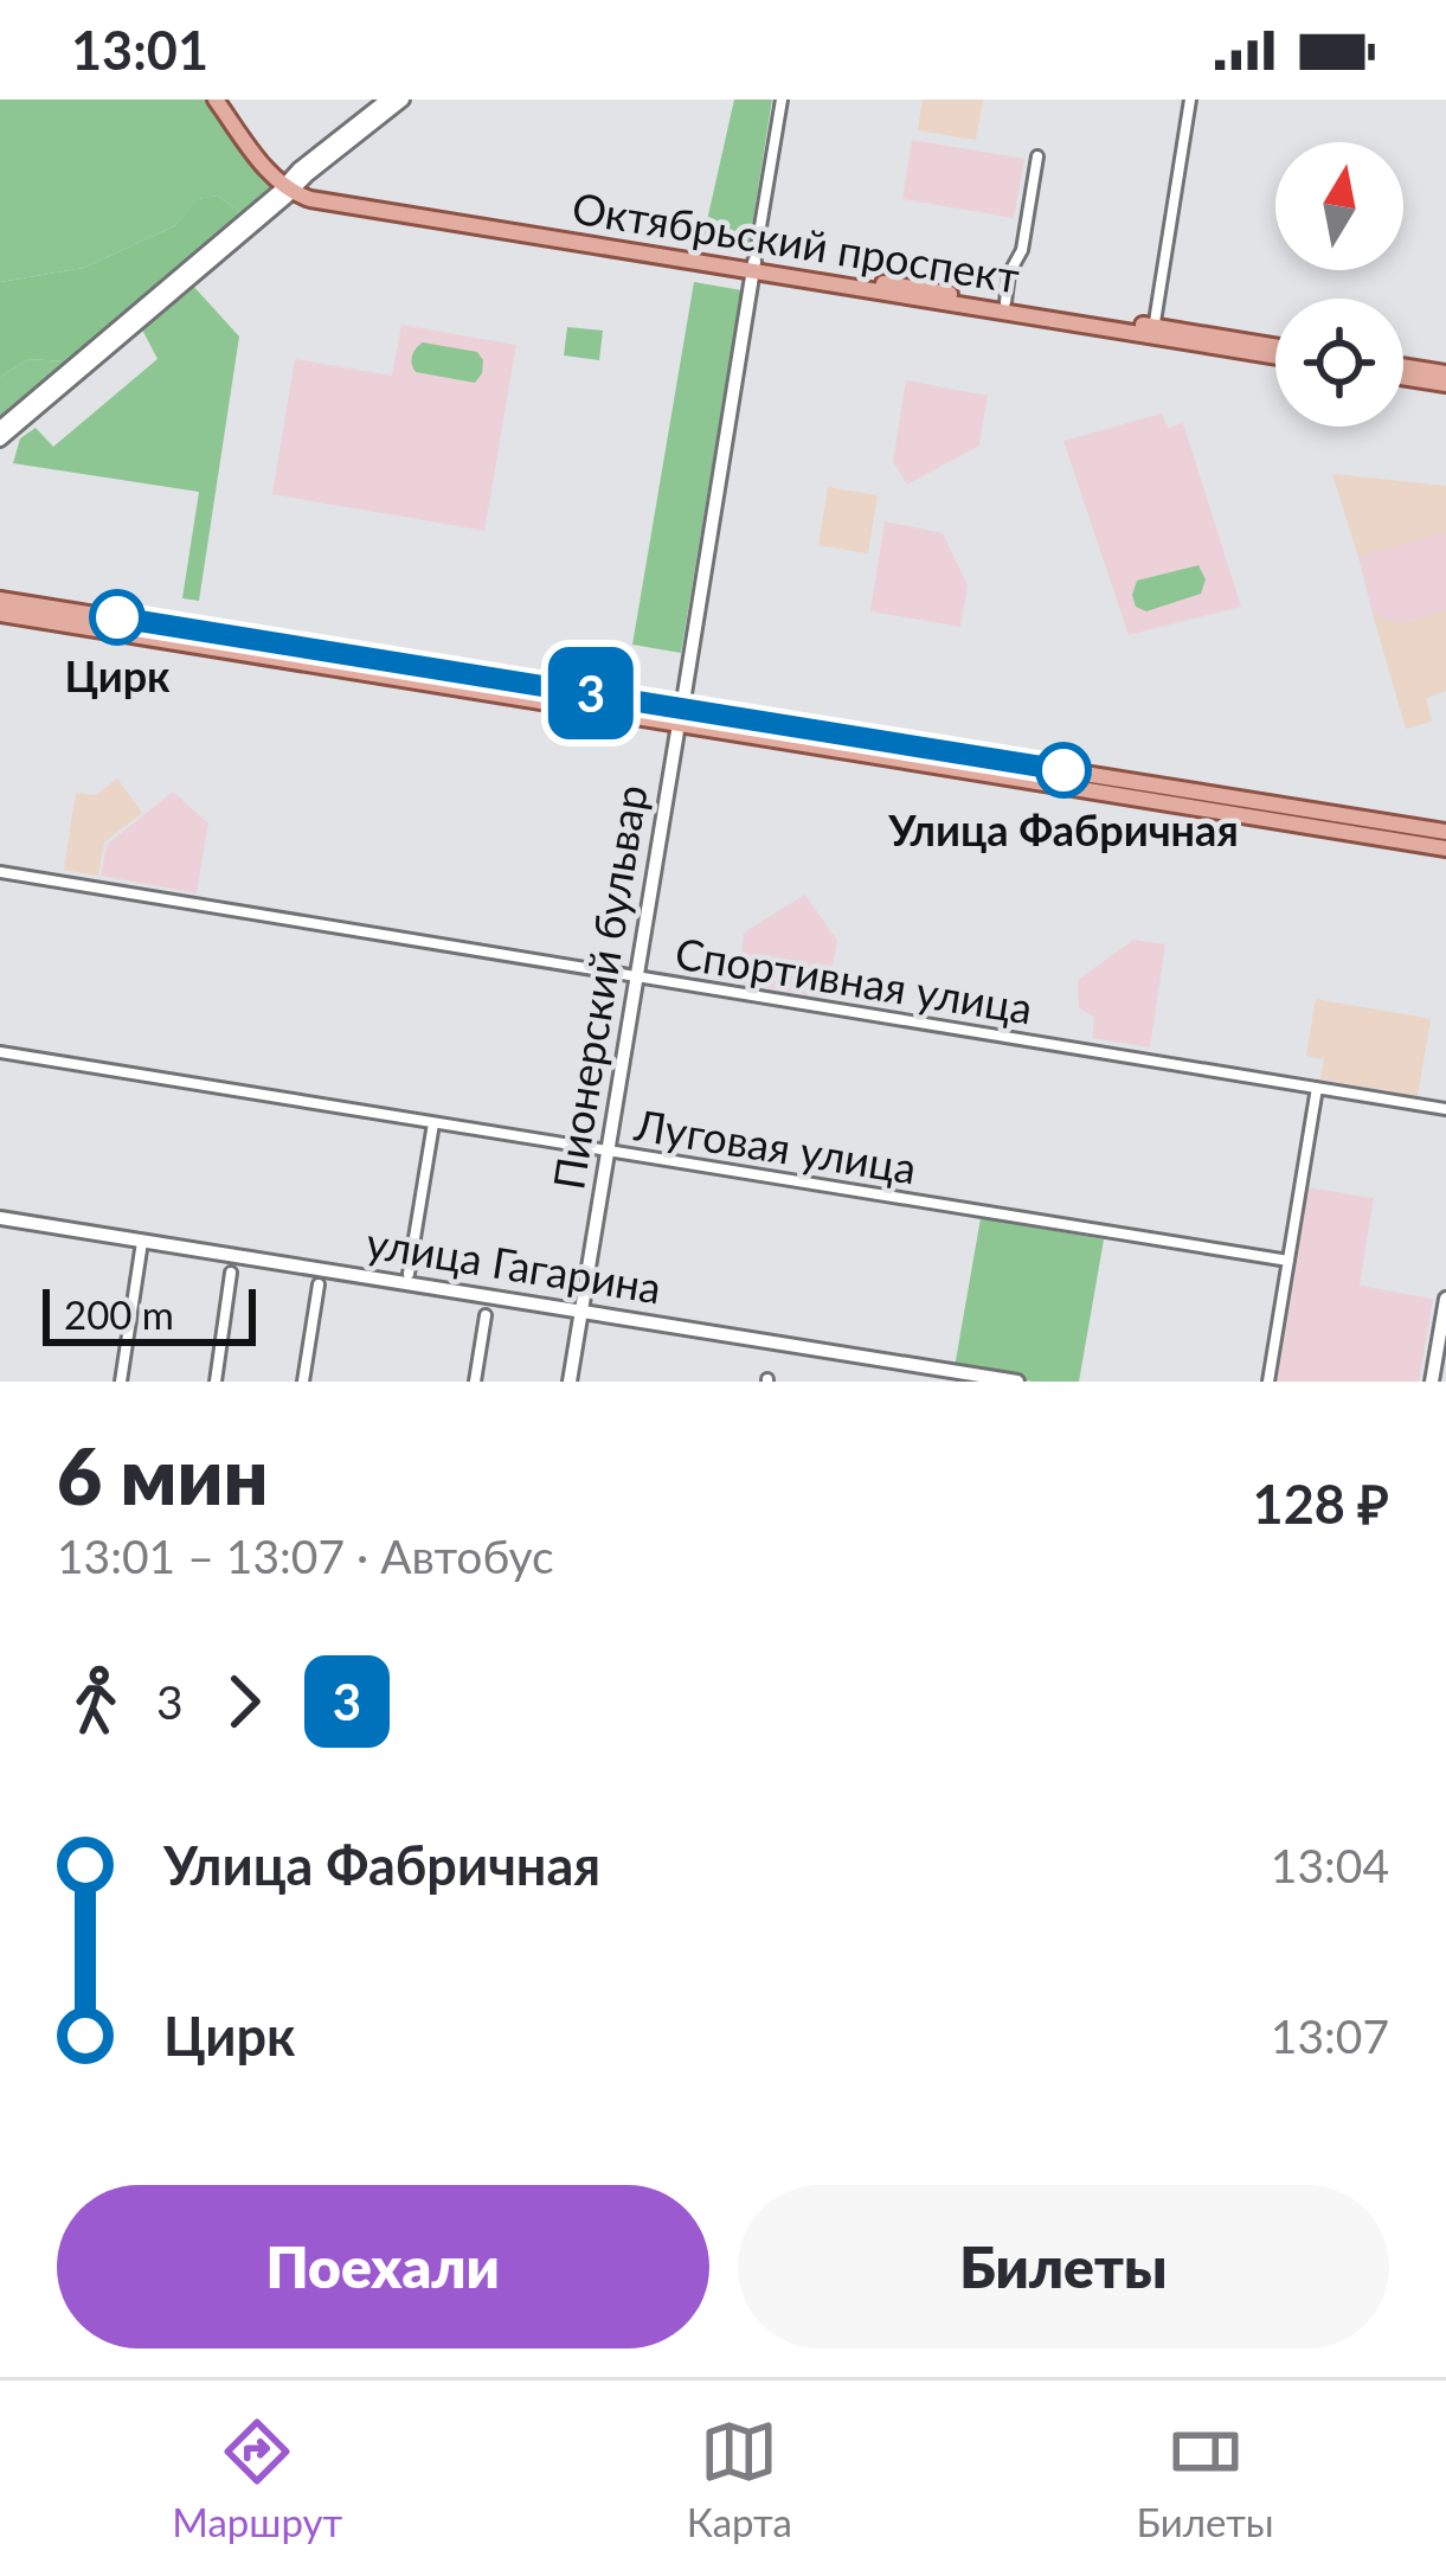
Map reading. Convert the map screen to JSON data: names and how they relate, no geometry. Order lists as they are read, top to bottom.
{
  "streets": {
    "main road": ["Октябрьский проспект"],
    "street": [
      "Спортивная улица",
      "Пионерский бульвар",
      "Луговая улица",
      "улица Гагарина"
    ]
  },
  "crossings": [
    ["Октябрьский проспект", "Пионерский бульвар"],
    ["Спортивная улица", "Пионерский бульвар"],
    ["Пионерский бульвар", "Луговая улица"],
    ["Пионерский бульвар", "улица Гагарина"]
  ],
  "places": ["Цирк", "Улица Фабричная"],
  "lines": ["bus line 3"],
  "scale_bar": "200 m",
  "north": "top",
  "page": {
    "status": "13:01",
    "on_map": "3",
    "scale": "200 m",
    "heading": ["6 мин", "13:01 – 13:07 · Автобус", "128 ₽"],
    "legs": ["3", "3"],
    "list": [
      {
        "name": "Улица Фабричная",
        "value": "13:04"
      },
      {
        "name": "Цирк",
        "value": "13:07"
      }
    ],
    "buttons": ["Поехали", "Билеты"],
    "tabs": ["Маршрут", "Карта", "Билеты"]
  }
}
